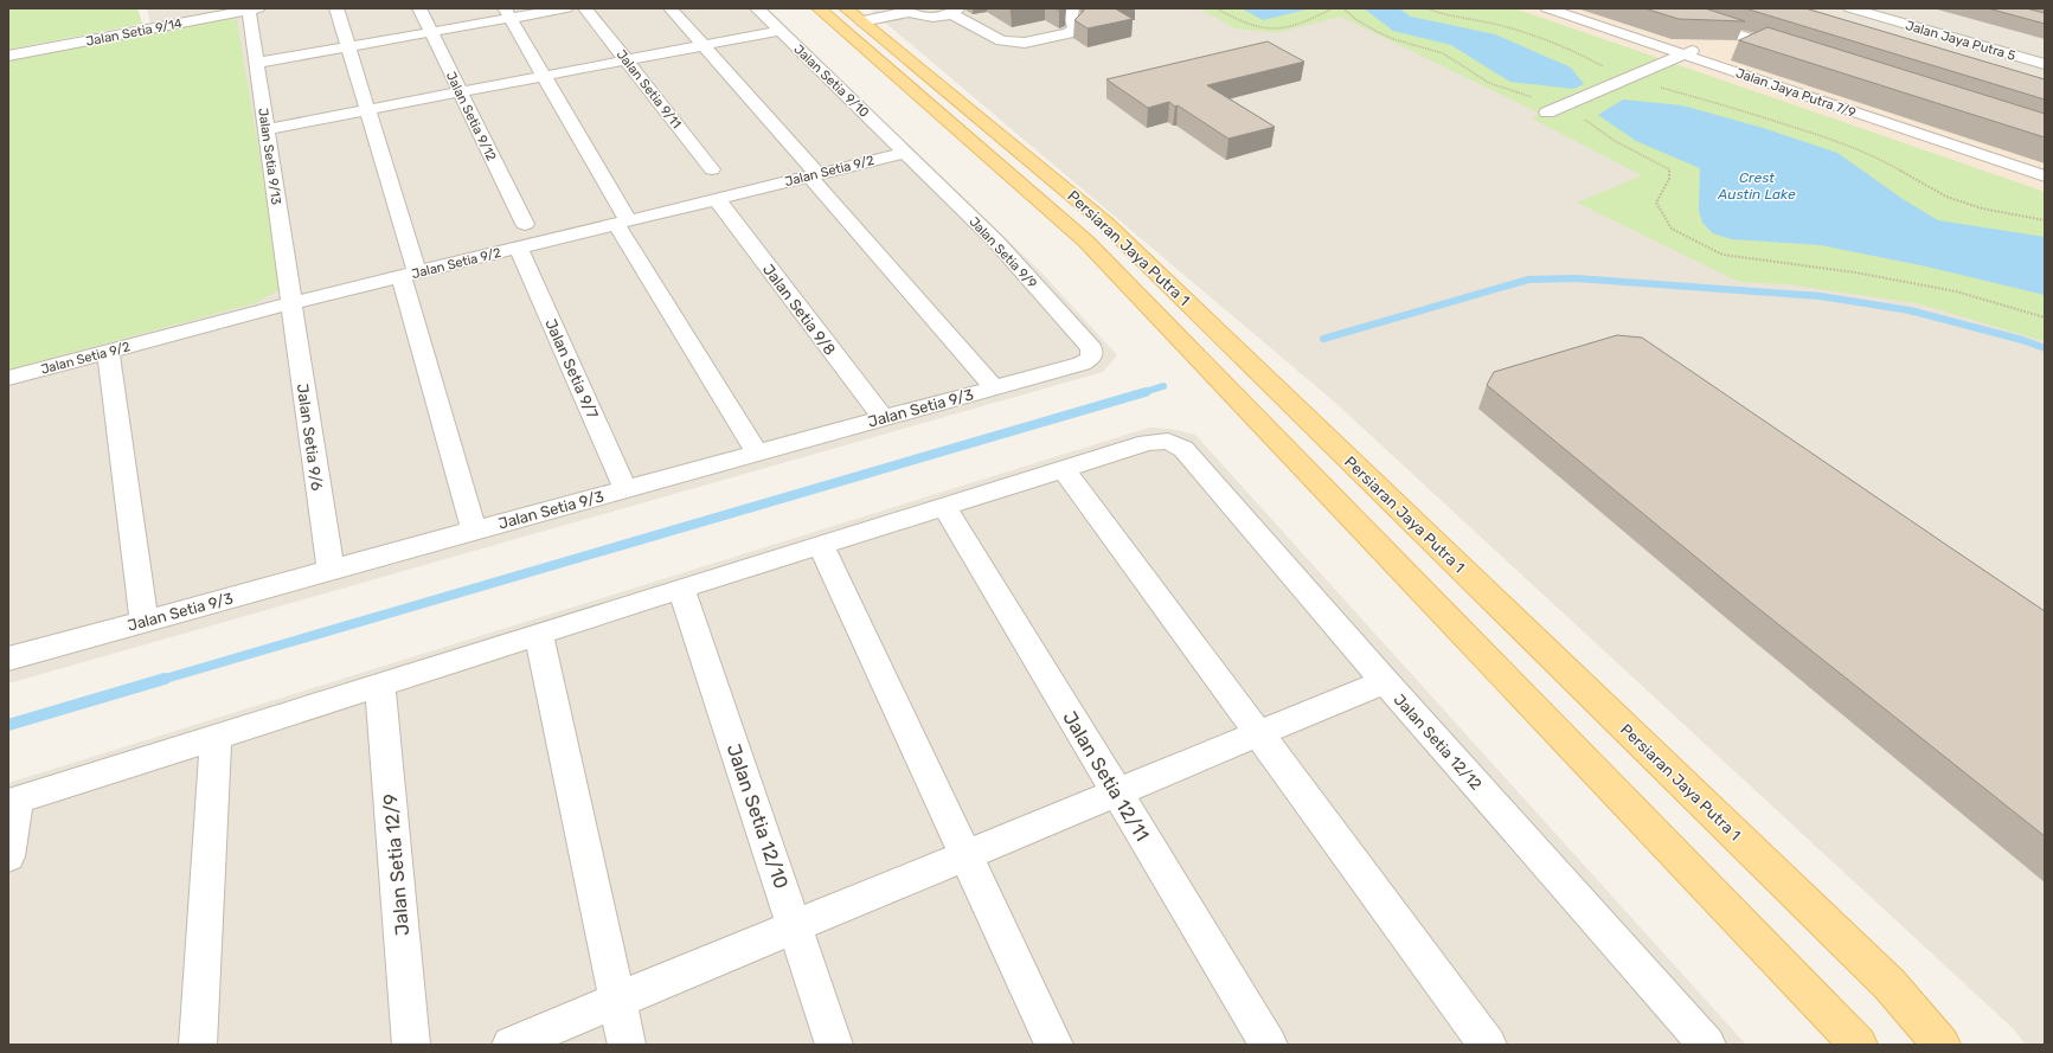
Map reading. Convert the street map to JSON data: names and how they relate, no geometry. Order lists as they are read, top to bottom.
{
  "streets": {
    "main road": ["Persiaran Jaya Putra 1"],
    "street": [
      "Jalan Setia 9/14",
      "Jalan Jaya Putra 5",
      "Jalan Setia 9/10",
      "Jalan Setia 9/11",
      "Jalan Jaya Putra 7/9",
      "Jalan Setia 9/12",
      "Jalan Setia 9/13",
      "Jalan Setia 9/2",
      "Jalan Setia 9/9",
      "Jalan Setia 9/8",
      "Jalan Setia 9/7",
      "Jalan Setia 9/3",
      "Jalan Setia 9/6",
      "Jalan Setia 12/12",
      "Jalan Setia 12/11",
      "Jalan Setia 12/10",
      "Jalan Setia 12/9"
    ]
  },
  "crossings": [
    ["Jalan Setia 9/14", "Jalan Setia 9/13"],
    ["Jalan Setia 9/10", "Jalan Setia 9/2"],
    ["Jalan Setia 9/10", "Jalan Setia 9/9"],
    ["Jalan Setia 9/13", "Jalan Setia 9/2"],
    ["Jalan Setia 9/13", "Jalan Setia 9/6"],
    ["Jalan Setia 9/2", "Jalan Setia 9/9"],
    ["Jalan Setia 9/2", "Jalan Setia 9/8"],
    ["Jalan Setia 9/2", "Jalan Setia 9/7"],
    ["Jalan Setia 9/2", "Jalan Setia 9/6"],
    ["Jalan Setia 9/9", "Jalan Setia 9/3"],
    ["Jalan Setia 9/8", "Jalan Setia 9/3"],
    ["Jalan Setia 9/7", "Jalan Setia 9/3"],
    ["Jalan Setia 9/3", "Jalan Setia 9/6"]
  ],
  "water": ["Crest Austin Lake"]
}
